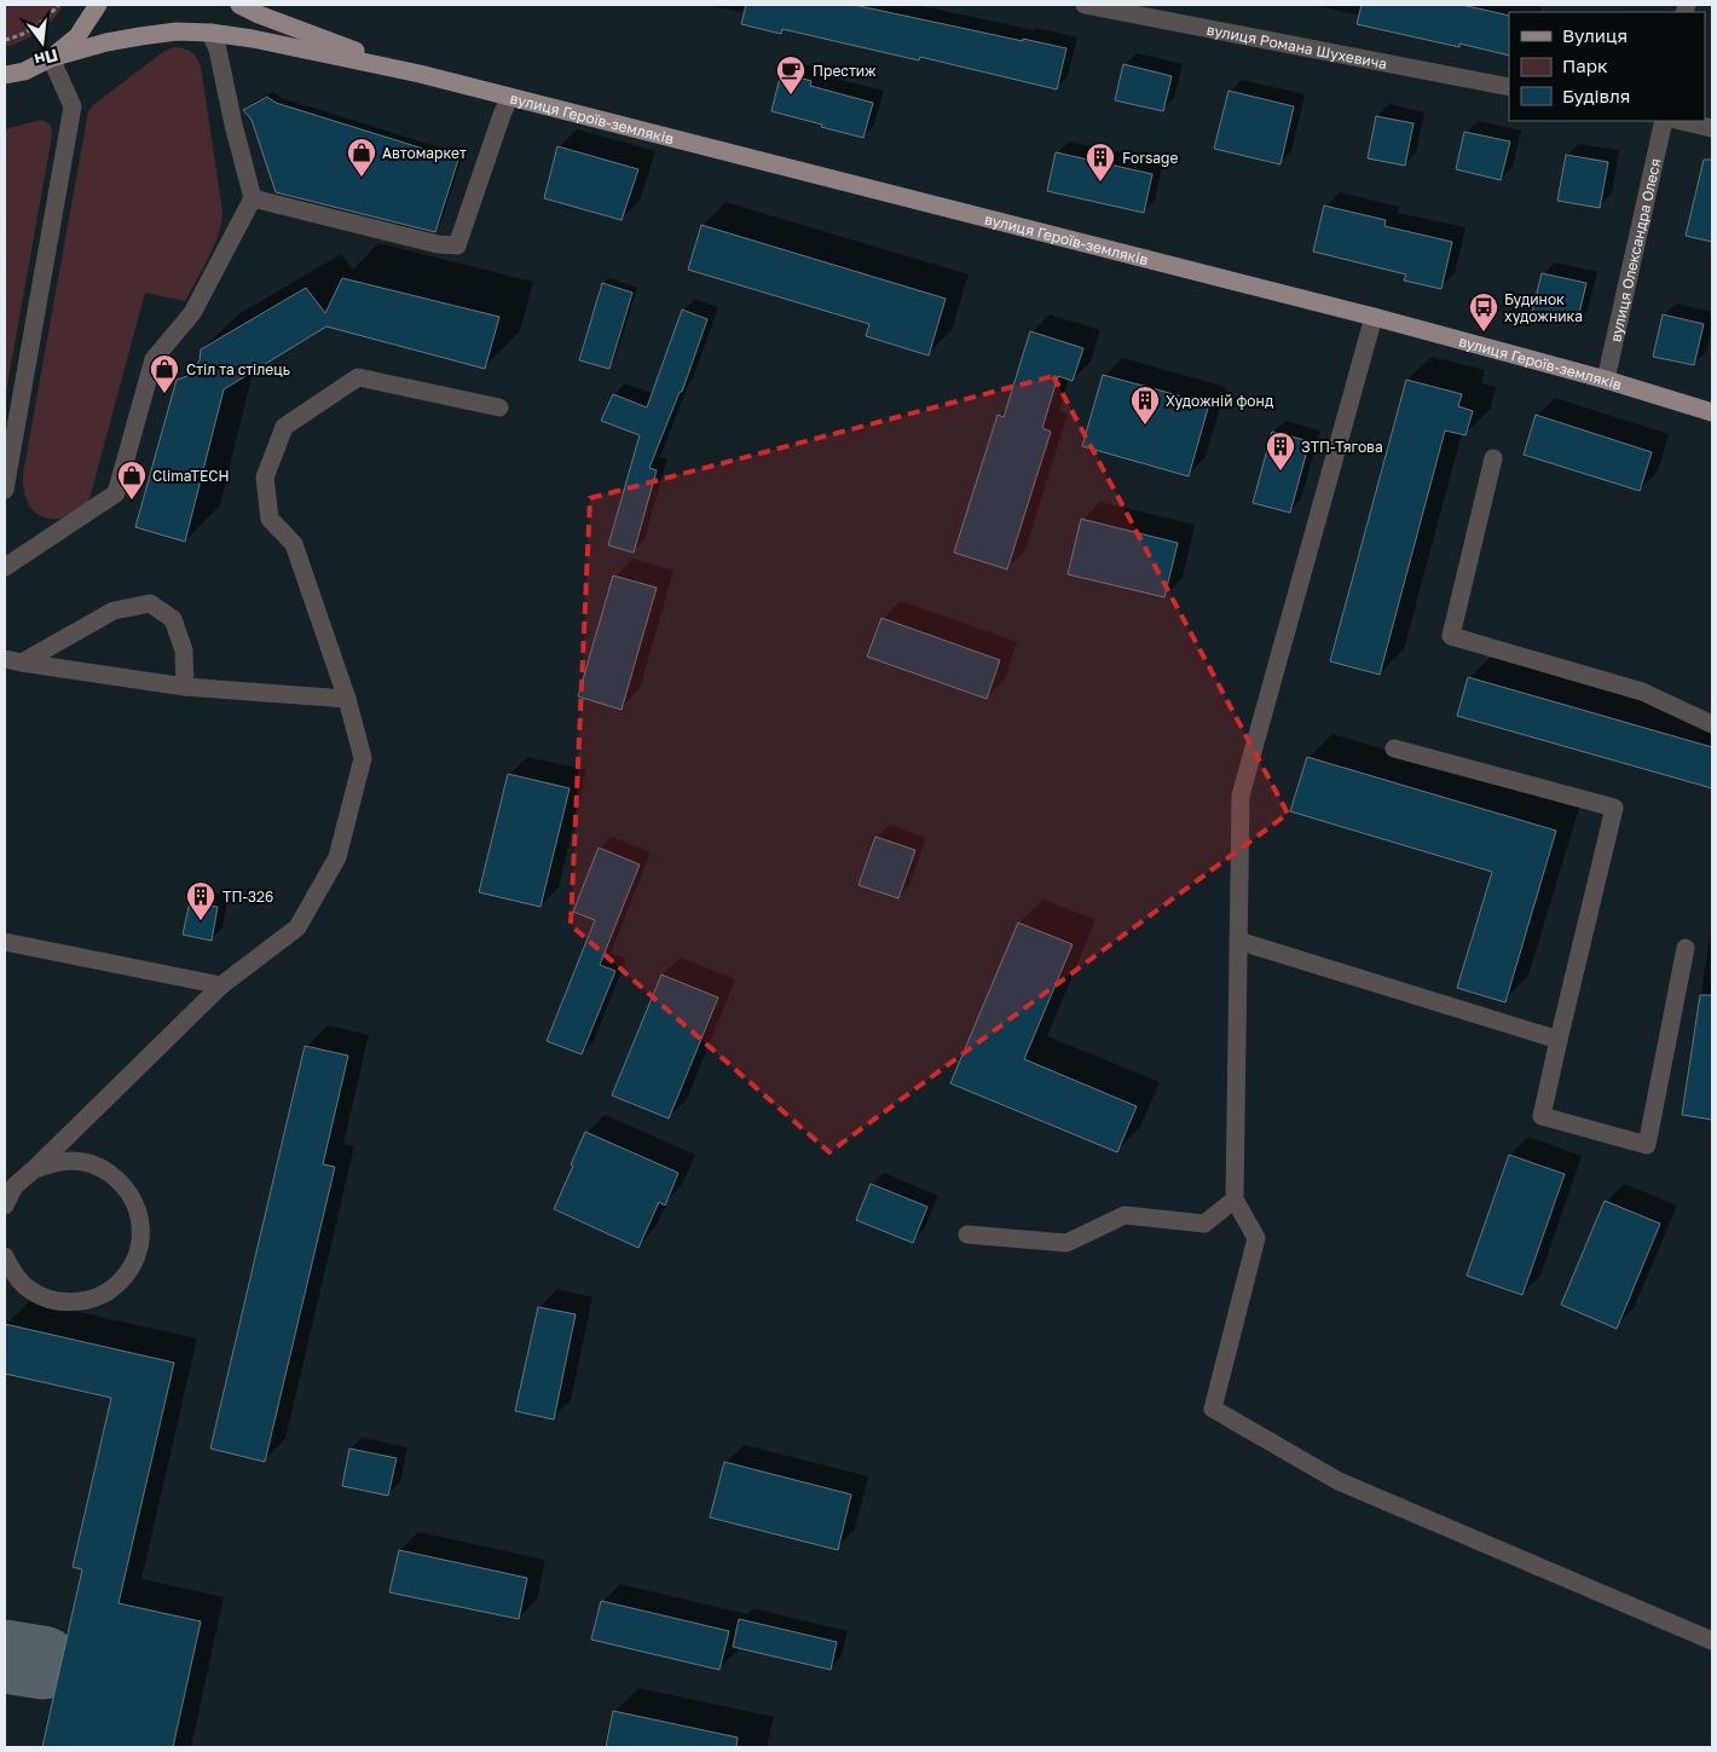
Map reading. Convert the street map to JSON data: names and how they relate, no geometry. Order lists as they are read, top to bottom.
{
  "streets": {
    "main road": ["вулиця Героїв-земляків"],
    "street": ["вулиця Романа Шухевича", "вулиця Олександра Олеся"]
  },
  "crossings": [
    ["вулиця Героїв-земляків", "вулиця Олександра Олеся"]
  ],
  "places": {
    "cafe": ["Престиж"],
    "shop": ["Автомаркет", "Стіл та стілець", "ClimaTECH"],
    "building": [
      "Forsage",
      "Художній фонд",
      "ЗТП-Тягова",
      "ТП-326"
    ],
    "bus stop": ["Будинок художника"]
  },
  "legend": ["Вулиця", "Парк", "Будівля"],
  "north": "bottom"
}
